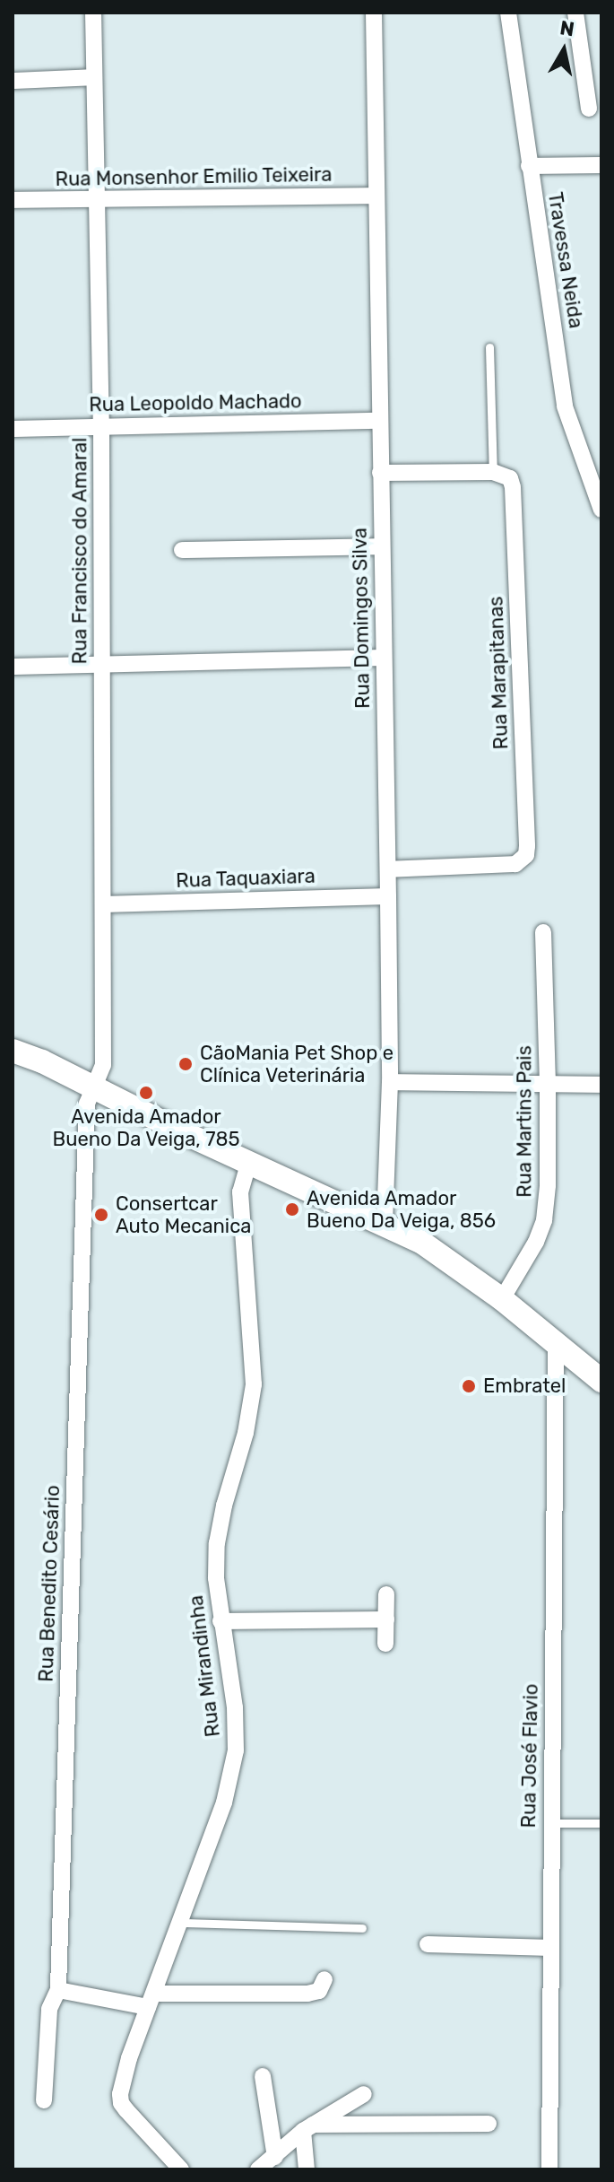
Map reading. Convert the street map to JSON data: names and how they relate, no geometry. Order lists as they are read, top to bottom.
{
  "streets": {
    "street": [
      "Rua Monsenhor Emilio Teixeira",
      "Travessa Neida",
      "Rua Leopoldo Machado",
      "Rua Francisco do Amaral",
      "Rua Domingos Silva",
      "Rua Marapitanas",
      "Rua Taquaxiara",
      "Rua Martins Pais",
      "Rua Benedito Cesário",
      "Rua Mirandinha",
      "Rua José Flavio"
    ]
  },
  "crossings": [
    ["Rua Monsenhor Emilio Teixeira", "Rua Francisco do Amaral"],
    ["Rua Monsenhor Emilio Teixeira", "Rua Domingos Silva"],
    ["Rua Leopoldo Machado", "Rua Francisco do Amaral"],
    ["Rua Leopoldo Machado", "Rua Domingos Silva"],
    ["Rua Francisco do Amaral", "Rua Taquaxiara"],
    ["Rua Francisco do Amaral", "Rua Benedito Cesário"],
    ["Rua Domingos Silva", "Rua Marapitanas"],
    ["Rua Domingos Silva", "Rua Taquaxiara"]
  ],
  "places": [
    "CãoMania Pet Shop e Clínica Veterinária",
    "Avenida Amador Bueno Da Veiga, 785",
    "Avenida Amador Bueno Da Veiga, 856",
    "Consertcar Auto Mecanica",
    "Embratel"
  ],
  "north": "top"
}
